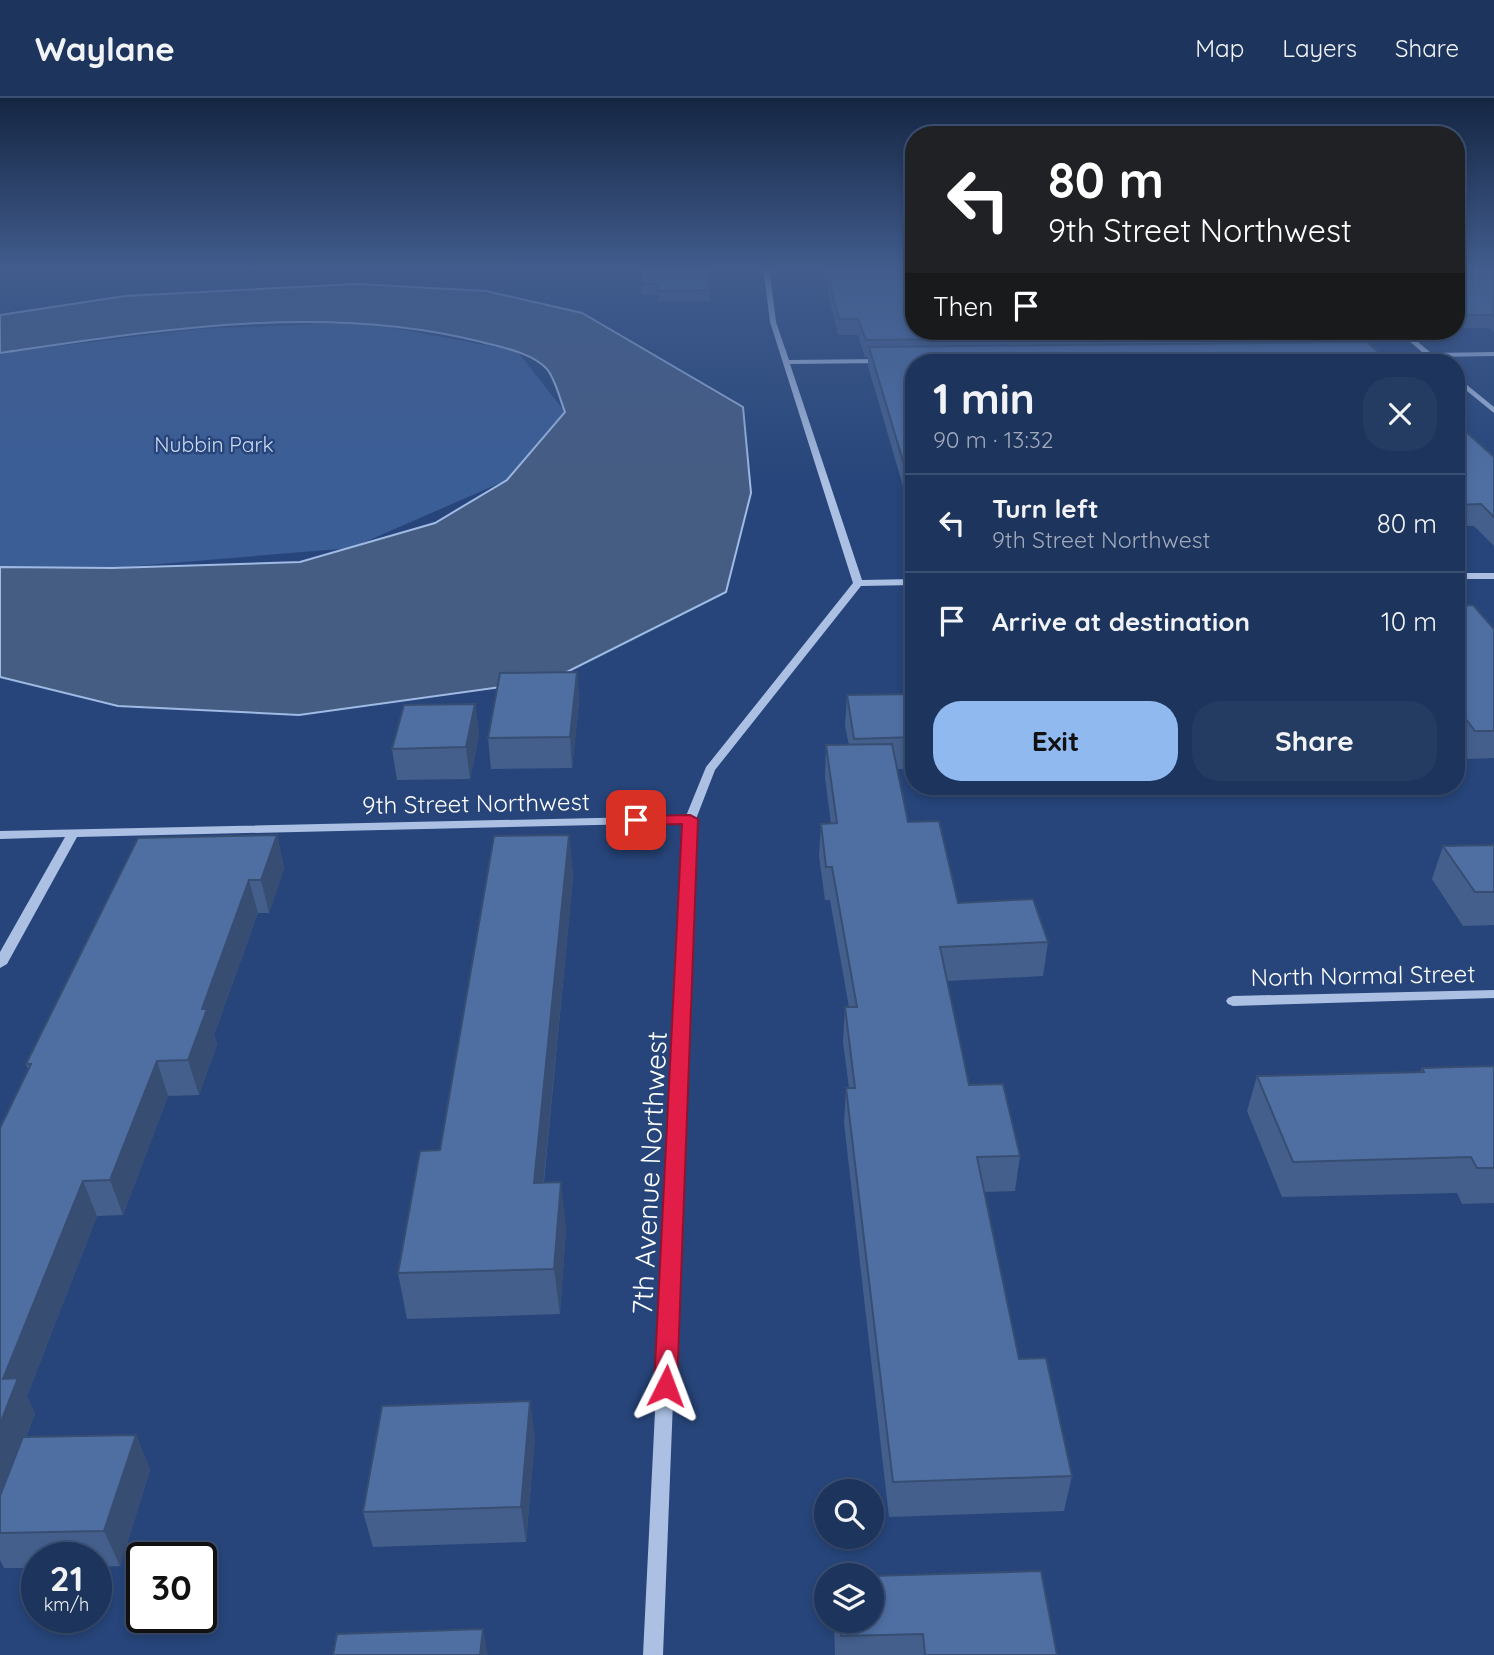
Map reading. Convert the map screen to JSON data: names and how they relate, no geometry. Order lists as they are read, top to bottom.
{
  "streets": {
    "street": ["9th Street Northwest", "North Normal Street", "7th Avenue Northwest"]
  },
  "crossings": [
    ["9th Street Northwest", "7th Avenue Northwest"]
  ],
  "parks": ["Nubbin Park"],
  "page": {
    "header": "Waylane",
    "nav": ["Map", "Layers", "Share"],
    "turn": ["80 m", "9th Street Northwest"],
    "then": "Then",
    "heading": ["1 min", "90 m · 13:32"],
    "list": [
      {
        "name": "Turn left",
        "note": "9th Street Northwest",
        "value": "80 m"
      },
      {
        "name": "Arrive at destination",
        "value": "10 m"
      }
    ],
    "buttons": ["Exit", "Share"],
    "speed": "21 km/h",
    "limit": "30"
  }
}
